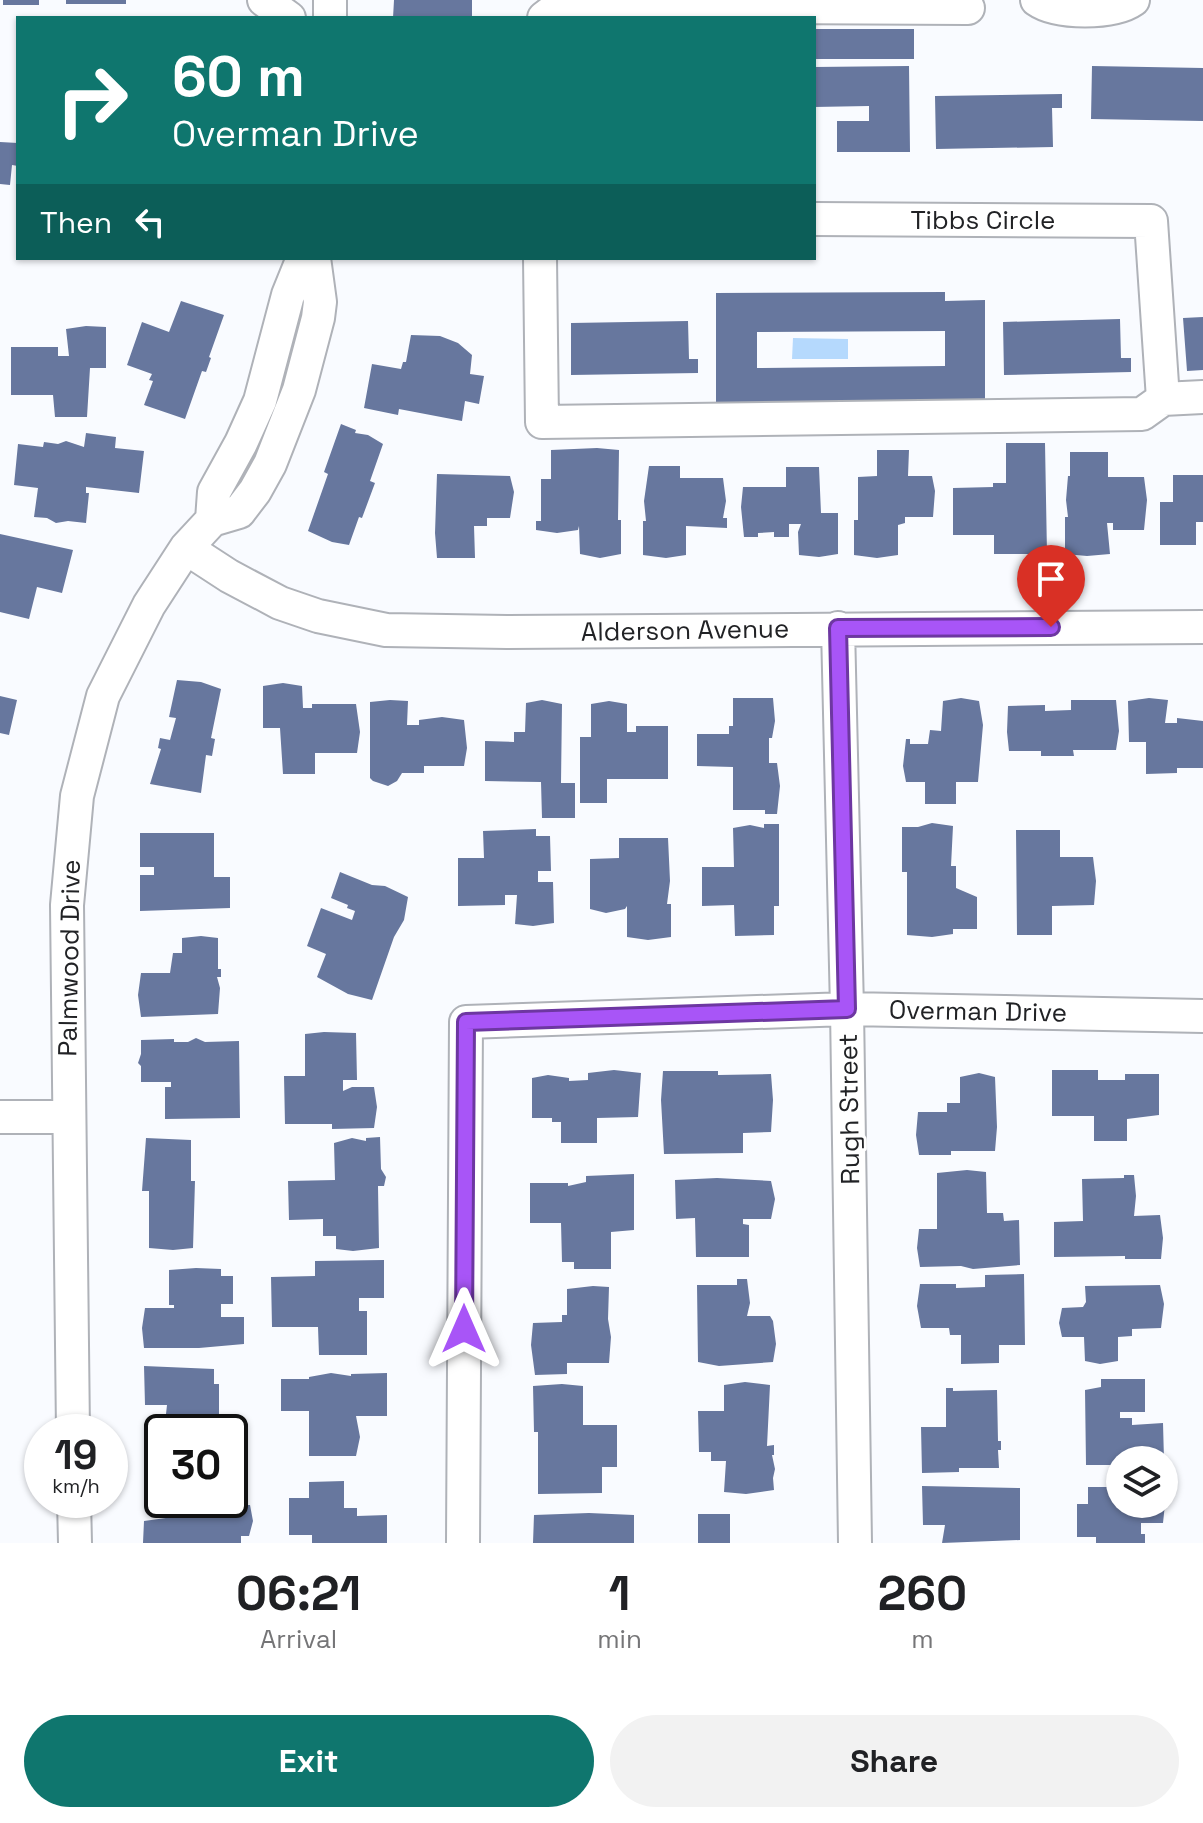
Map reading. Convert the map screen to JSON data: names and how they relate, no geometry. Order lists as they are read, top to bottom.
{
  "streets": {
    "street": [
      "Tibbs Circle",
      "Alderson Avenue",
      "Palmwood Drive",
      "Overman Drive",
      "Rugh Street"
    ]
  },
  "crossings": [
    ["Alderson Avenue", "Palmwood Drive"],
    ["Alderson Avenue", "Rugh Street"],
    ["Overman Drive", "Rugh Street"]
  ],
  "page": {
    "turn": ["60 m", "Overman Drive"],
    "then": "Then",
    "speed": "19 km/h",
    "limit": "30",
    "eta": [
      "06:21",
      "Arrival",
      "1",
      "min",
      "260",
      "m"
    ],
    "buttons": ["Exit", "Share"]
  }
}
